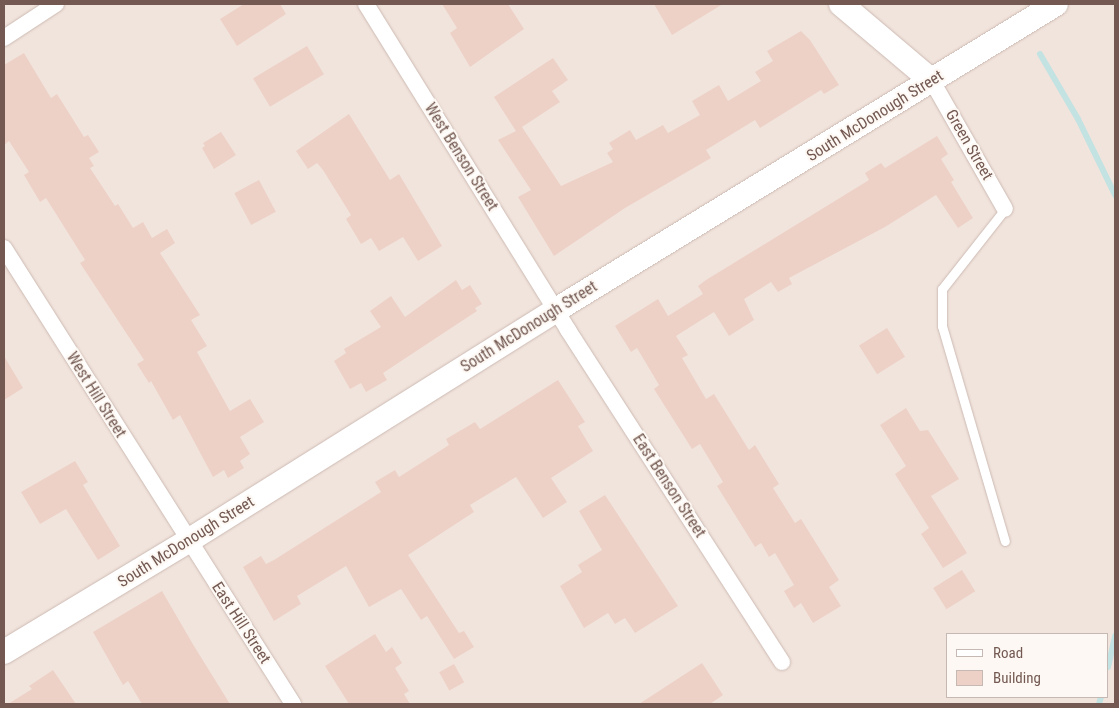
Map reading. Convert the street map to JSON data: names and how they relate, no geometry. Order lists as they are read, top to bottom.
{
  "streets": {
    "street": [
      "South McDonough Street",
      "Green Street",
      "West Benson Street",
      "West Hill Street",
      "East Benson Street",
      "East Hill Street"
    ]
  },
  "crossings": [
    ["South McDonough Street", "Green Street"],
    ["South McDonough Street", "West Benson Street"],
    ["South McDonough Street", "West Hill Street"],
    ["South McDonough Street", "East Benson Street"],
    ["South McDonough Street", "East Hill Street"],
    ["West Benson Street", "East Benson Street"],
    ["West Hill Street", "East Hill Street"]
  ],
  "legend": ["Road", "Building"]
}
